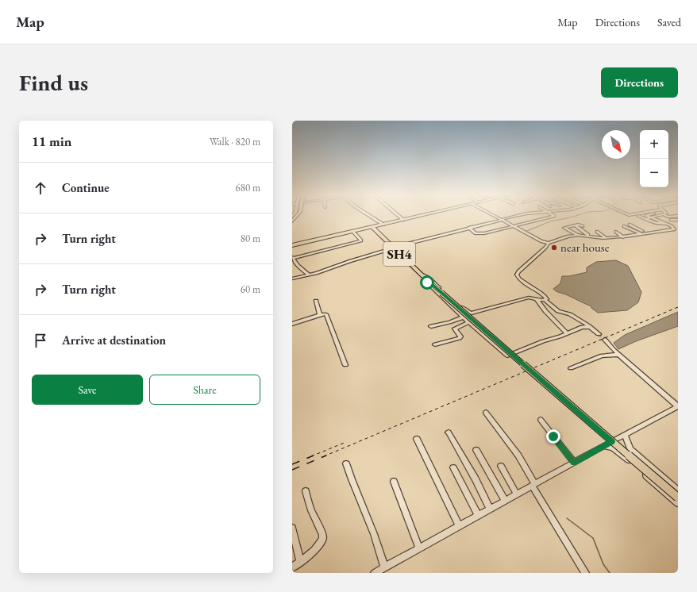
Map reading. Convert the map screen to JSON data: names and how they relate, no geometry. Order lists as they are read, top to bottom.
{
  "streets": {
    "main road": ["SH4"]
  },
  "places": ["near house"],
  "north": "bottom right",
  "page": {
    "header": "Map",
    "nav": ["Map", "Directions", "Saved"],
    "buttons": [
      "Directions",
      ["Save", "Share"]
    ],
    "title": "Find us",
    "heading": ["11 min", "Walk · 820 m"],
    "map_buttons": ["+", "−"],
    "list": [
      ["Continue", "680 m"],
      ["Turn right", "80 m"],
      ["Turn right", "60 m"],
      "Arrive at destination"
    ]
  }
}
